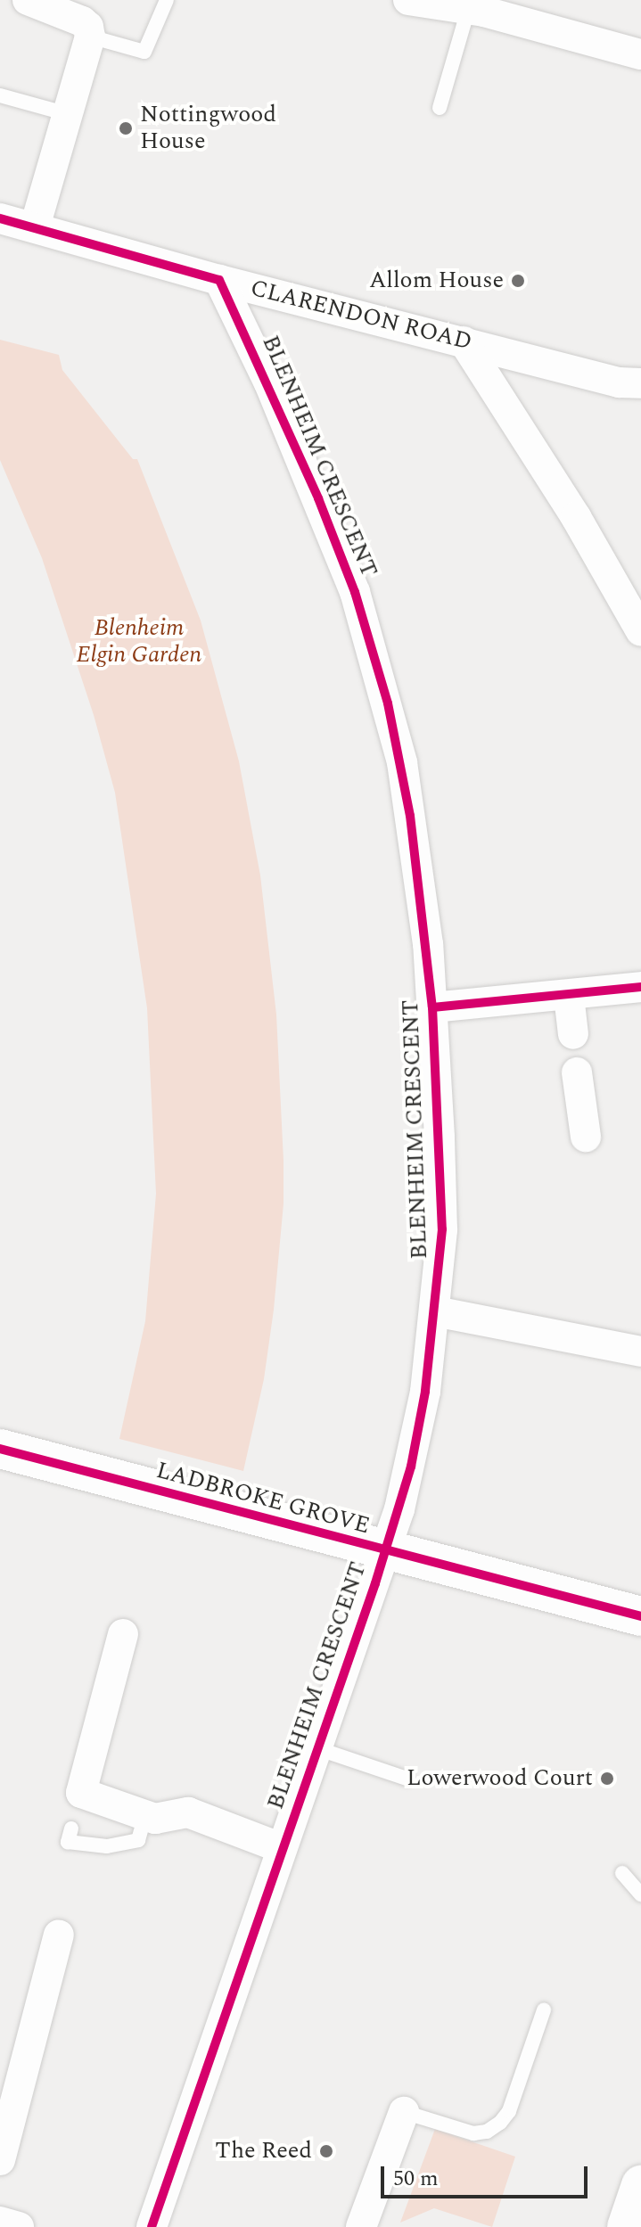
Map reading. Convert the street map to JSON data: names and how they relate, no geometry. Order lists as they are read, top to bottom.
{
  "streets": {
    "main road": ["LADBROKE GROVE"],
    "street": ["CLARENDON ROAD", "BLENHEIM CRESCENT"]
  },
  "crossings": [
    ["CLARENDON ROAD", "BLENHEIM CRESCENT"],
    ["BLENHEIM CRESCENT", "LADBROKE GROVE"]
  ],
  "parks": ["Blenheim Elgin Garden"],
  "places": [
    "Nottingwood House",
    "Allom House",
    "Lowerwood Court",
    "The Reed"
  ],
  "scale_bar": "50 m"
}
